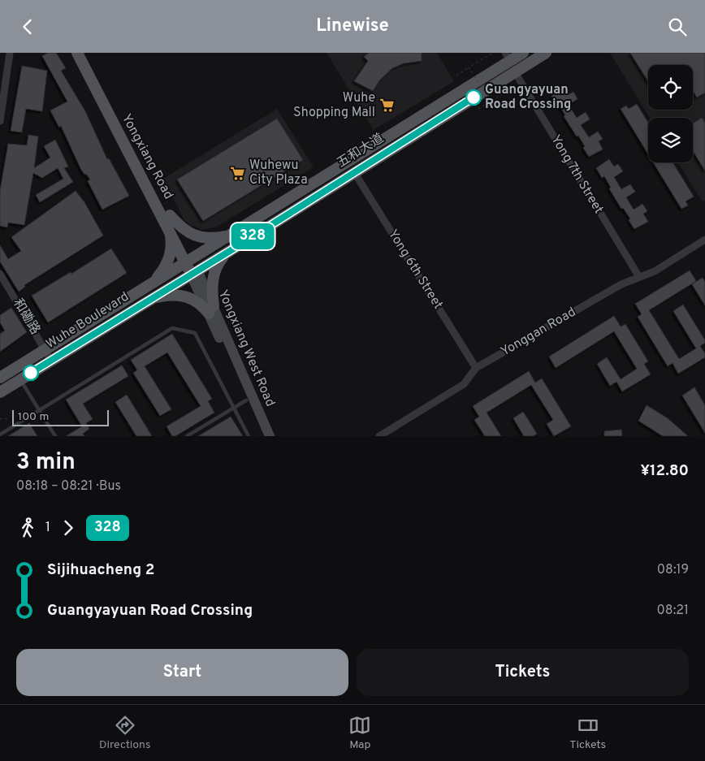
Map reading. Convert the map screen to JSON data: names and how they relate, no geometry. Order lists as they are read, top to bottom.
{
  "streets": {
    "main road": [
      "五和大道",
      "Yongxiang Road",
      "Wuhe Boulevard",
      "Yongxiang West Road"
    ],
    "street": [
      "Yong 7th Street",
      "Yong 6th Street",
      "和磡路",
      "Yonggan Road"
    ]
  },
  "crossings": [
    ["五和大道", "Yongxiang Road"],
    ["五和大道", "Yong 7th Street"],
    ["五和大道", "Yong 6th Street"],
    ["五和大道", "Wuhe Boulevard"],
    ["五和大道", "Yongxiang West Road"],
    ["Yongxiang Road", "Wuhe Boulevard"],
    ["Yongxiang Road", "Yongxiang West Road"],
    ["Yong 7th Street", "Yonggan Road"],
    ["Yong 6th Street", "Yonggan Road"],
    ["和磡路", "Wuhe Boulevard"],
    ["Wuhe Boulevard", "Yongxiang West Road"]
  ],
  "places": {
    "other": ["Guangyayuan Road Crossing"],
    "supermarket": ["Wuhe Shopping Mall", "Wuhewu City Plaza"]
  },
  "lines": ["bus line 328"],
  "scale_bar": "100 m",
  "page": {
    "header": "Linewise",
    "on_map": "328",
    "scale": "100 m",
    "heading": ["3 min", "08:18 – 08:21 · Bus", "¥12.80"],
    "legs": ["1", "328"],
    "list": [
      {
        "name": "Sijihuacheng 2",
        "value": "08:19"
      },
      {
        "name": "Guangyayuan Road Crossing",
        "value": "08:21"
      }
    ],
    "buttons": ["Start", "Tickets"],
    "tabs": ["Directions", "Map", "Tickets"]
  }
}
